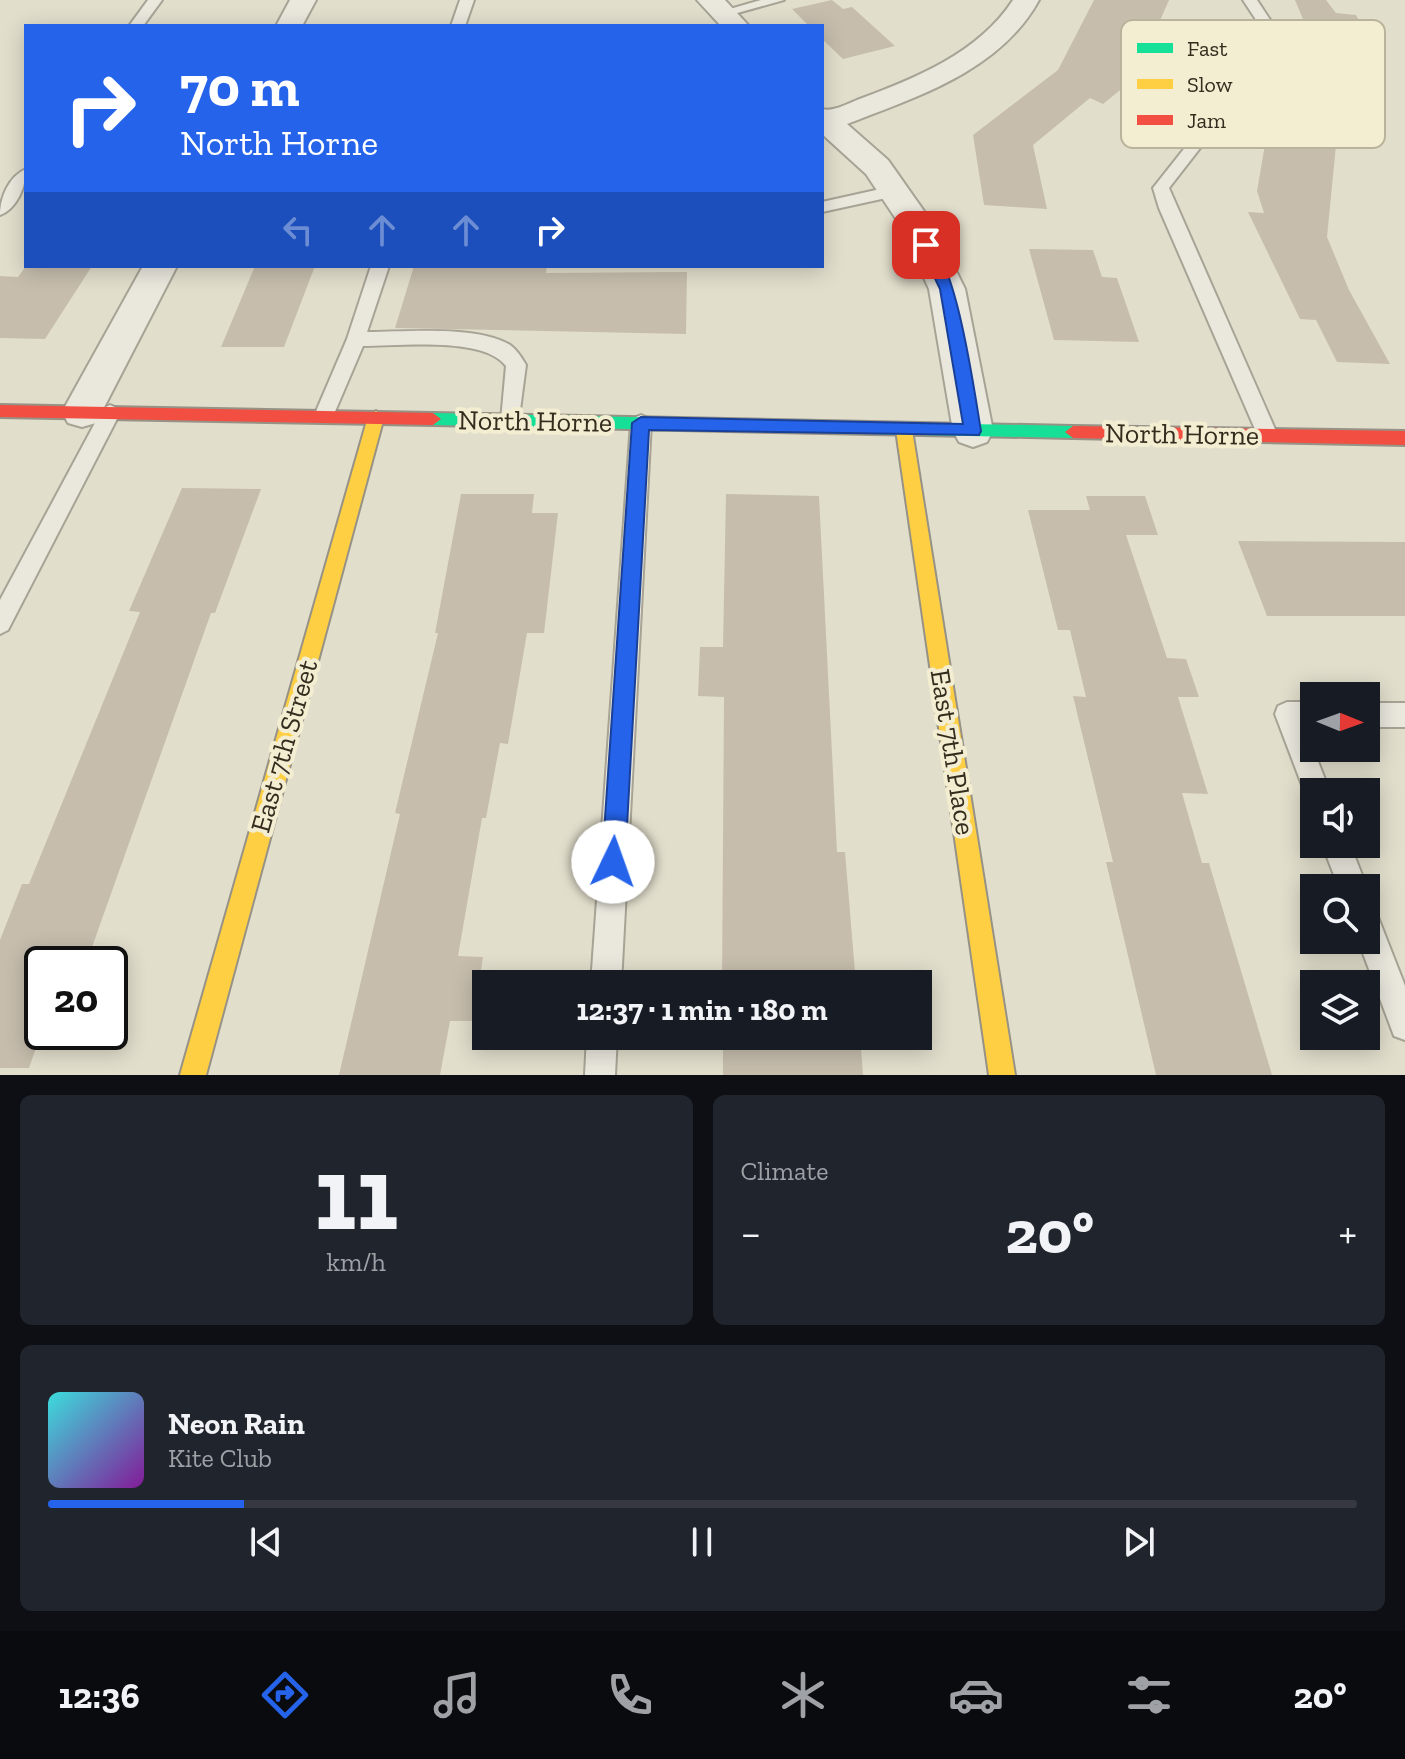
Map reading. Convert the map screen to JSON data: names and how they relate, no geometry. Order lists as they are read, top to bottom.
{
  "streets": {
    "street": ["North Horne", "East 7th Street", "East 7th Place"]
  },
  "crossings": [
    ["North Horne", "East 7th Street"],
    ["North Horne", "East 7th Place"]
  ],
  "legend": ["Fast", "Slow", "Jam"],
  "north": "right",
  "page": {
    "turn": ["70 m", "North Horne"],
    "limit": "20",
    "trip": "12:37 · 1 min · 180 m",
    "tile": [
      ["11", "km/h"],
      "Climate"
    ],
    "heat": ["−", "20°", "+"],
    "song": ["Neon Rain", "Kite Club"],
    "tabs": ["12:36", "20°"]
  }
}
